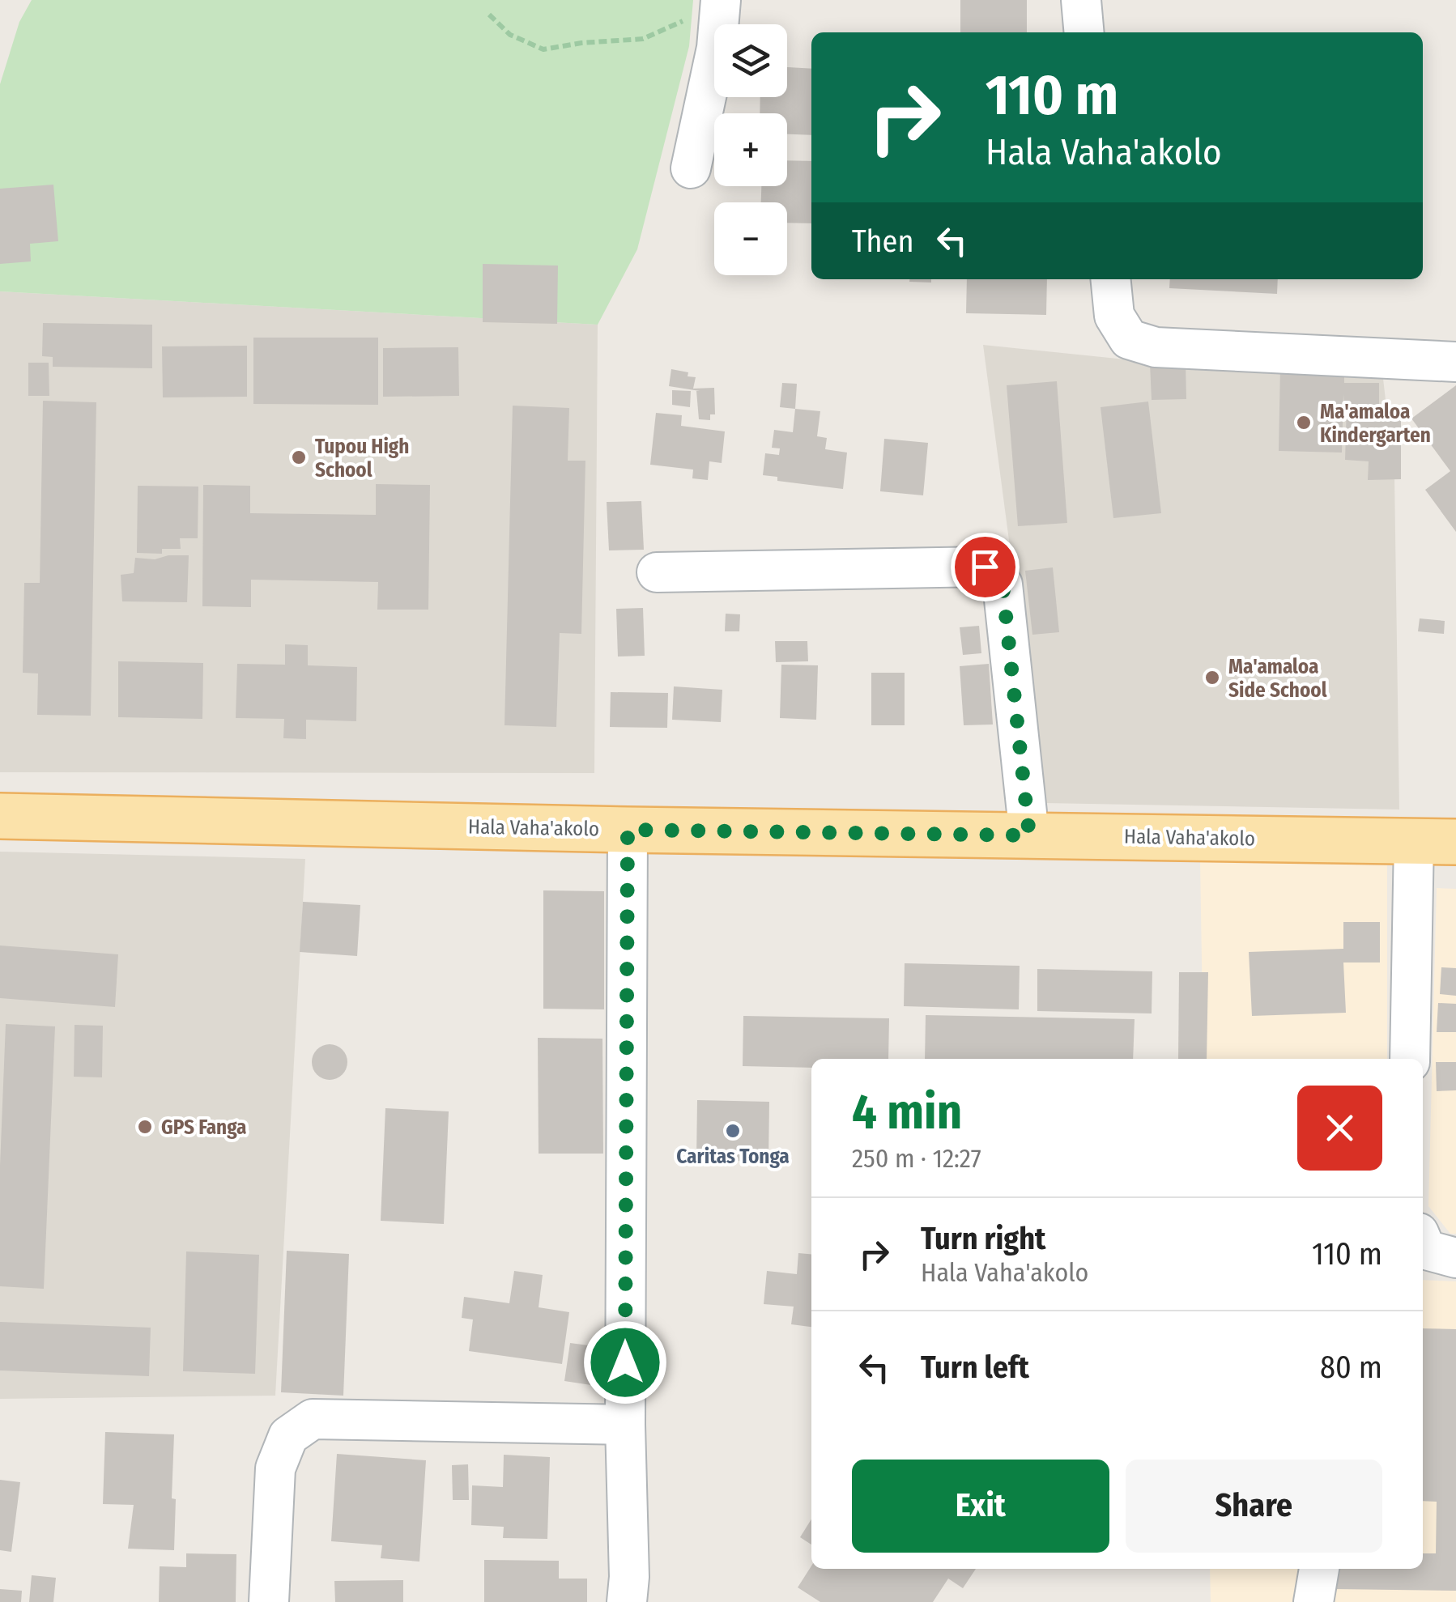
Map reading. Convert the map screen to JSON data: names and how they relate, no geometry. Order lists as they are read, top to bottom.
{
  "streets": {
    "main road": ["Hala Vaha'akolo"]
  },
  "places": [
    "Ma'amaloa Kindergarten",
    "Tupou High School",
    "Ma'amaloa Side School",
    "GPS Fanga",
    "Caritas Tonga"
  ],
  "page": {
    "map_buttons": ["+", "−"],
    "turn": ["110 m", "Hala Vaha'akolo"],
    "then": "Then",
    "heading": ["4 min", "250 m · 12:27"],
    "list": [
      {
        "name": "Turn right",
        "note": "Hala Vaha'akolo",
        "value": "110 m"
      },
      {
        "name": "Turn left",
        "value": "80 m"
      }
    ],
    "buttons": ["Exit", "Share"]
  }
}
